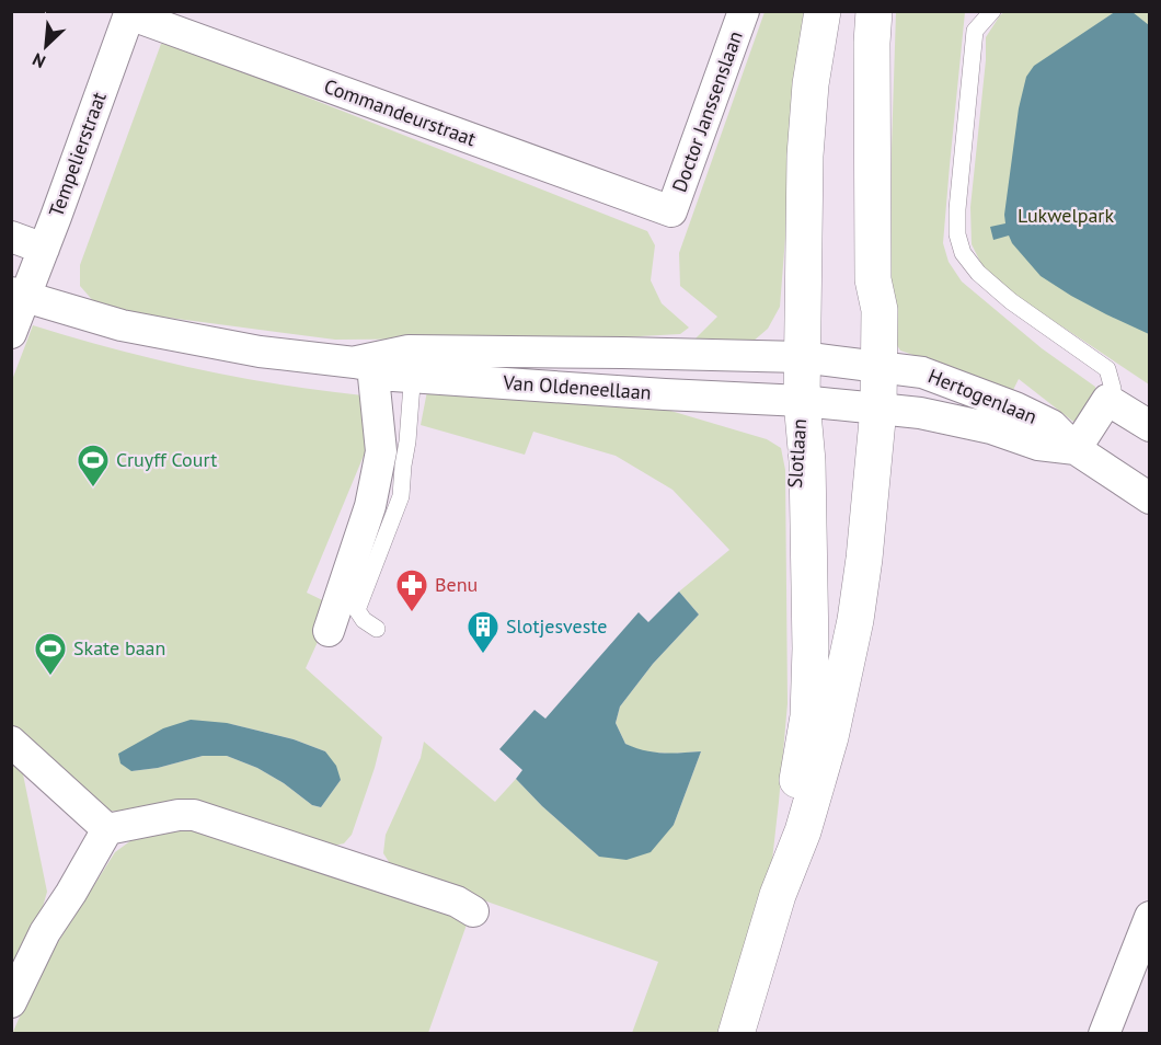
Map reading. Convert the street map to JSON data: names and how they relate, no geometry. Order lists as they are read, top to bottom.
{
  "streets": {
    "street": [
      "Doctor Janssenslaan",
      "Commandeurstraat",
      "Tempelierstraat",
      "Van Oldeneellaan",
      "Hertogenlaan",
      "Slotlaan"
    ]
  },
  "crossings": [
    ["Doctor Janssenslaan", "Commandeurstraat"],
    ["Commandeurstraat", "Tempelierstraat"],
    ["Tempelierstraat", "Van Oldeneellaan"],
    ["Van Oldeneellaan", "Hertogenlaan"],
    ["Van Oldeneellaan", "Slotlaan"]
  ],
  "parks": ["Lukwelpark"],
  "places": {
    "sports": ["Cruyff Court", "Skate baan"],
    "pharmacy": ["Benu"],
    "building": ["Slotjesveste"]
  },
  "north": "bottom left"
}
